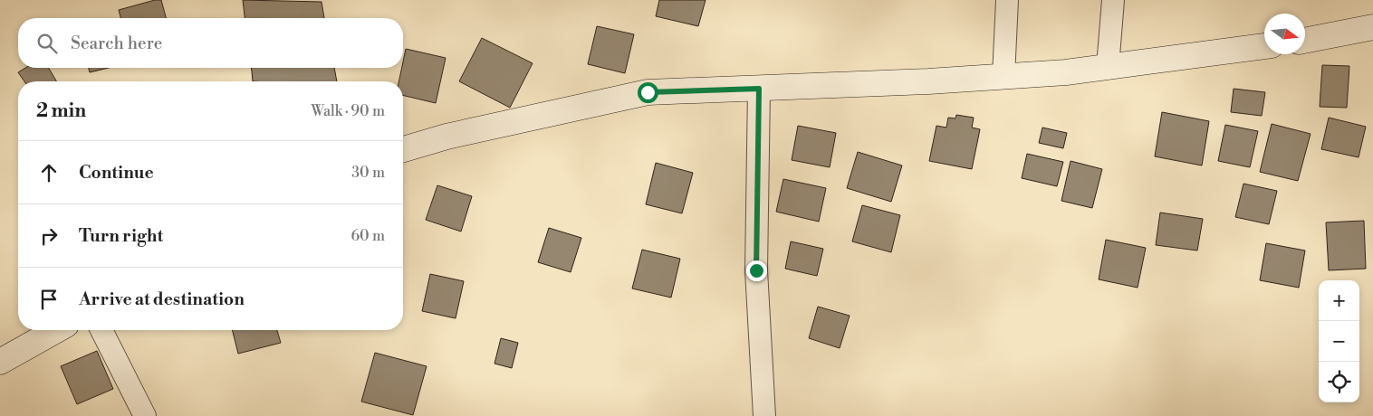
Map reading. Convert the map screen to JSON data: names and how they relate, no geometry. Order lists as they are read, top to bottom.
{
  "north": "right",
  "page": {
    "search": "Search here",
    "heading": ["2 min", "Walk · 90 m"],
    "list": [
      ["Continue", "30 m"],
      ["Turn right", "60 m"],
      "Arrive at destination"
    ],
    "map_buttons": ["+", "−"]
  }
}
